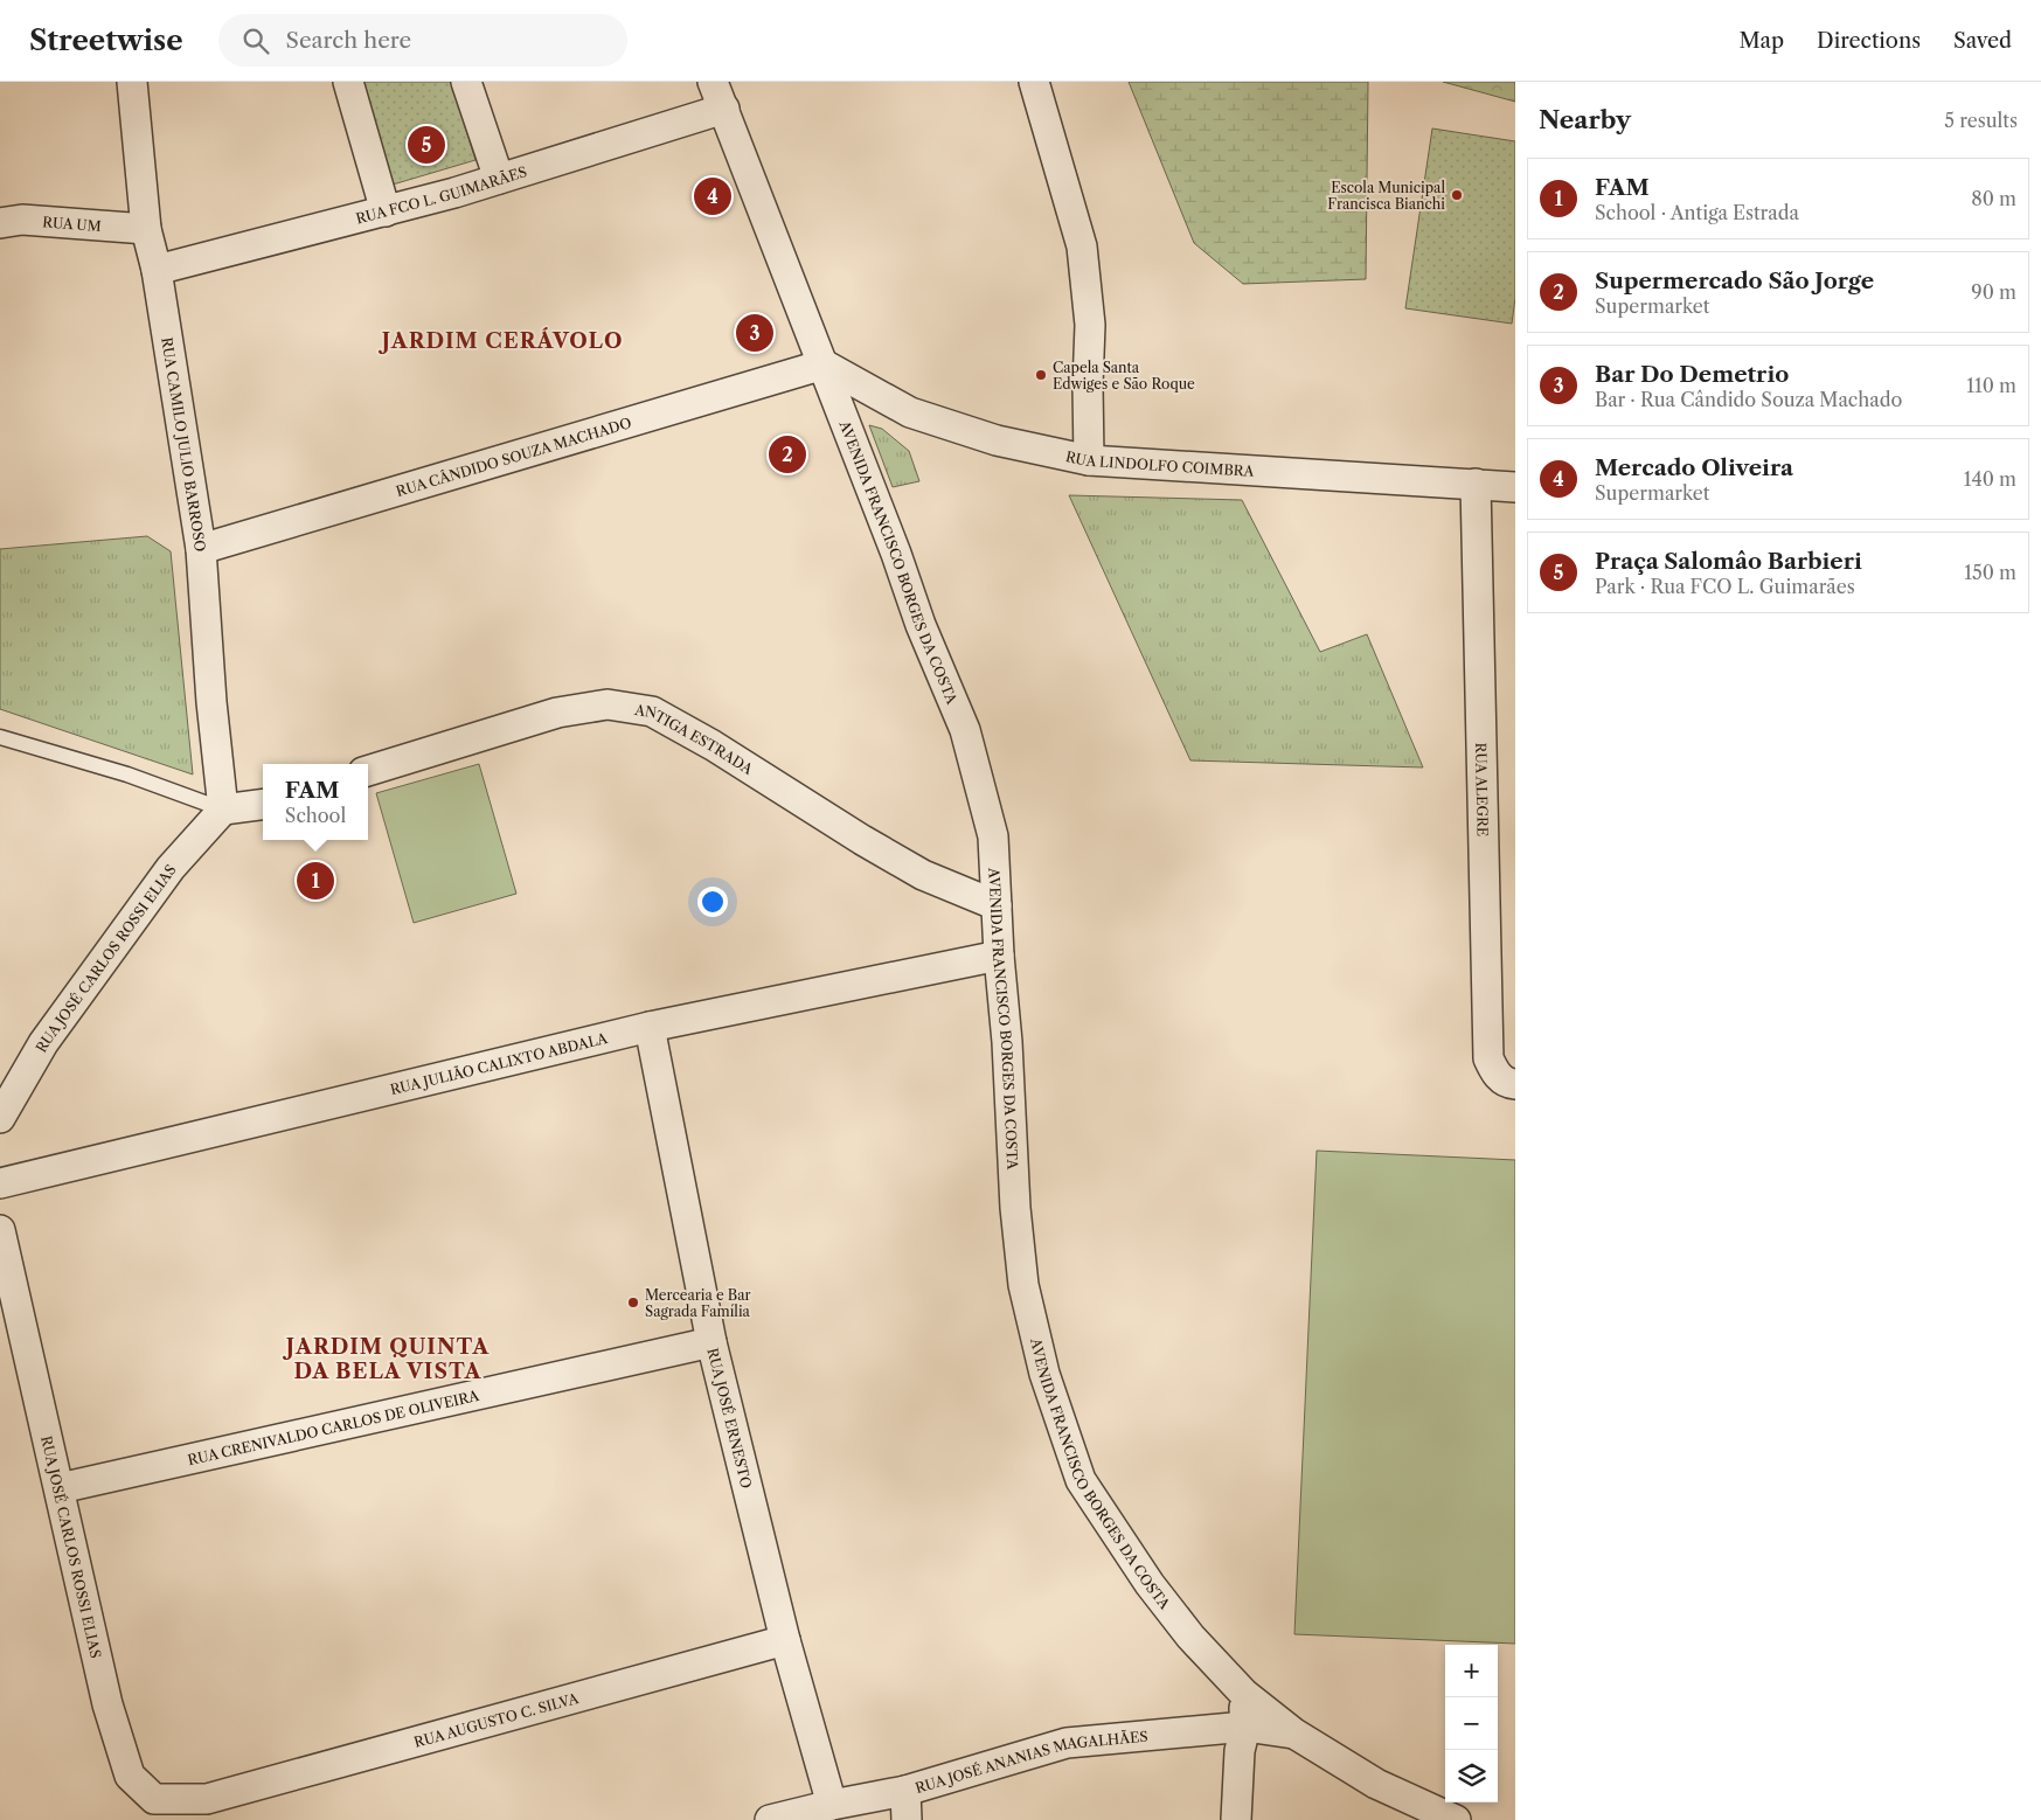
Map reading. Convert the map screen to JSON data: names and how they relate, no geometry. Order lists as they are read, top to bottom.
{
  "streets": {
    "street": [
      "RUA FCO L. GUIMARÃES",
      "RUA UM",
      "RUA CAMILO JULIO BARROSO",
      "RUA CÂNDIDO SOUZA MACHADO",
      "RUA LINDOLFO COIMBRA",
      "AVENIDA FRANCISCO BORGES DA COSTA",
      "ANTIGA ESTRADA",
      "RUA ALEGRE",
      "RUA JOSÉ CARLOS ROSSI ELIAS",
      "RUA JULIÃO CALIXTO ABDALA",
      "RUA JOSÉ ERNESTO",
      "RUA CRENIVALDO CARLOS DE OLIVEIRA",
      "RUA AUGUSTO C. SILVA",
      "RUA JOSÉ ANANIAS MAGALHÃES"
    ]
  },
  "crossings": [
    ["RUA FCO L. GUIMARÃES", "RUA CAMILO JULIO BARROSO"],
    ["RUA FCO L. GUIMARÃES", "AVENIDA FRANCISCO BORGES DA COSTA"],
    ["RUA UM", "RUA CAMILO JULIO BARROSO"],
    ["RUA CAMILO JULIO BARROSO", "RUA CÂNDIDO SOUZA MACHADO"],
    ["RUA CAMILO JULIO BARROSO", "RUA JOSÉ CARLOS ROSSI ELIAS"],
    ["RUA CÂNDIDO SOUZA MACHADO", "RUA LINDOLFO COIMBRA"],
    ["RUA CÂNDIDO SOUZA MACHADO", "AVENIDA FRANCISCO BORGES DA COSTA"],
    ["RUA LINDOLFO COIMBRA", "AVENIDA FRANCISCO BORGES DA COSTA"],
    ["RUA LINDOLFO COIMBRA", "RUA ALEGRE"],
    ["AVENIDA FRANCISCO BORGES DA COSTA", "ANTIGA ESTRADA"],
    ["AVENIDA FRANCISCO BORGES DA COSTA", "RUA JULIÃO CALIXTO ABDALA"],
    ["AVENIDA FRANCISCO BORGES DA COSTA", "RUA JOSÉ ANANIAS MAGALHÃES"],
    ["RUA JOSÉ CARLOS ROSSI ELIAS", "RUA CRENIVALDO CARLOS DE OLIVEIRA"],
    ["RUA JOSÉ CARLOS ROSSI ELIAS", "RUA AUGUSTO C. SILVA"],
    ["RUA JULIÃO CALIXTO ABDALA", "RUA JOSÉ ERNESTO"],
    ["RUA JOSÉ ERNESTO", "RUA CRENIVALDO CARLOS DE OLIVEIRA"],
    ["RUA JOSÉ ERNESTO", "RUA AUGUSTO C. SILVA"],
    ["RUA JOSÉ ERNESTO", "RUA JOSÉ ANANIAS MAGALHÃES"]
  ],
  "districts": ["JARDIM CERÁVOLO", "JARDIM QUINTA DA BELA VISTA"],
  "places": ["Escola Municipal Francisca Bianchi", "Capela Santa Edwiges e São Roque", "Mercearia e Bar Sagrada Família"],
  "page": {
    "header": "Streetwise",
    "search": "Search here",
    "nav": ["Map", "Directions", "Saved"],
    "heading": ["Nearby", "5 results"],
    "pins": [
      "5",
      "4",
      "3",
      "2",
      "1"
    ],
    "list": [
      {
        "mark": "1",
        "name": "FAM",
        "note": "School · Antiga Estrada",
        "value": "80 m"
      },
      {
        "mark": "2",
        "name": "Supermercado São Jorge",
        "note": "Supermarket",
        "value": "90 m"
      },
      {
        "mark": "3",
        "name": "Bar Do Demetrio",
        "note": "Bar · Rua Cândido Souza Machado",
        "value": "110 m"
      },
      {
        "mark": "4",
        "name": "Mercado Oliveira",
        "note": "Supermarket",
        "value": "140 m"
      },
      {
        "mark": "5",
        "name": "Praça Salomâo Barbieri",
        "note": "Park · Rua FCO L. Guimarães",
        "value": "150 m"
      }
    ],
    "popup": ["FAM", "School"],
    "map_buttons": ["+", "−"]
  }
}
